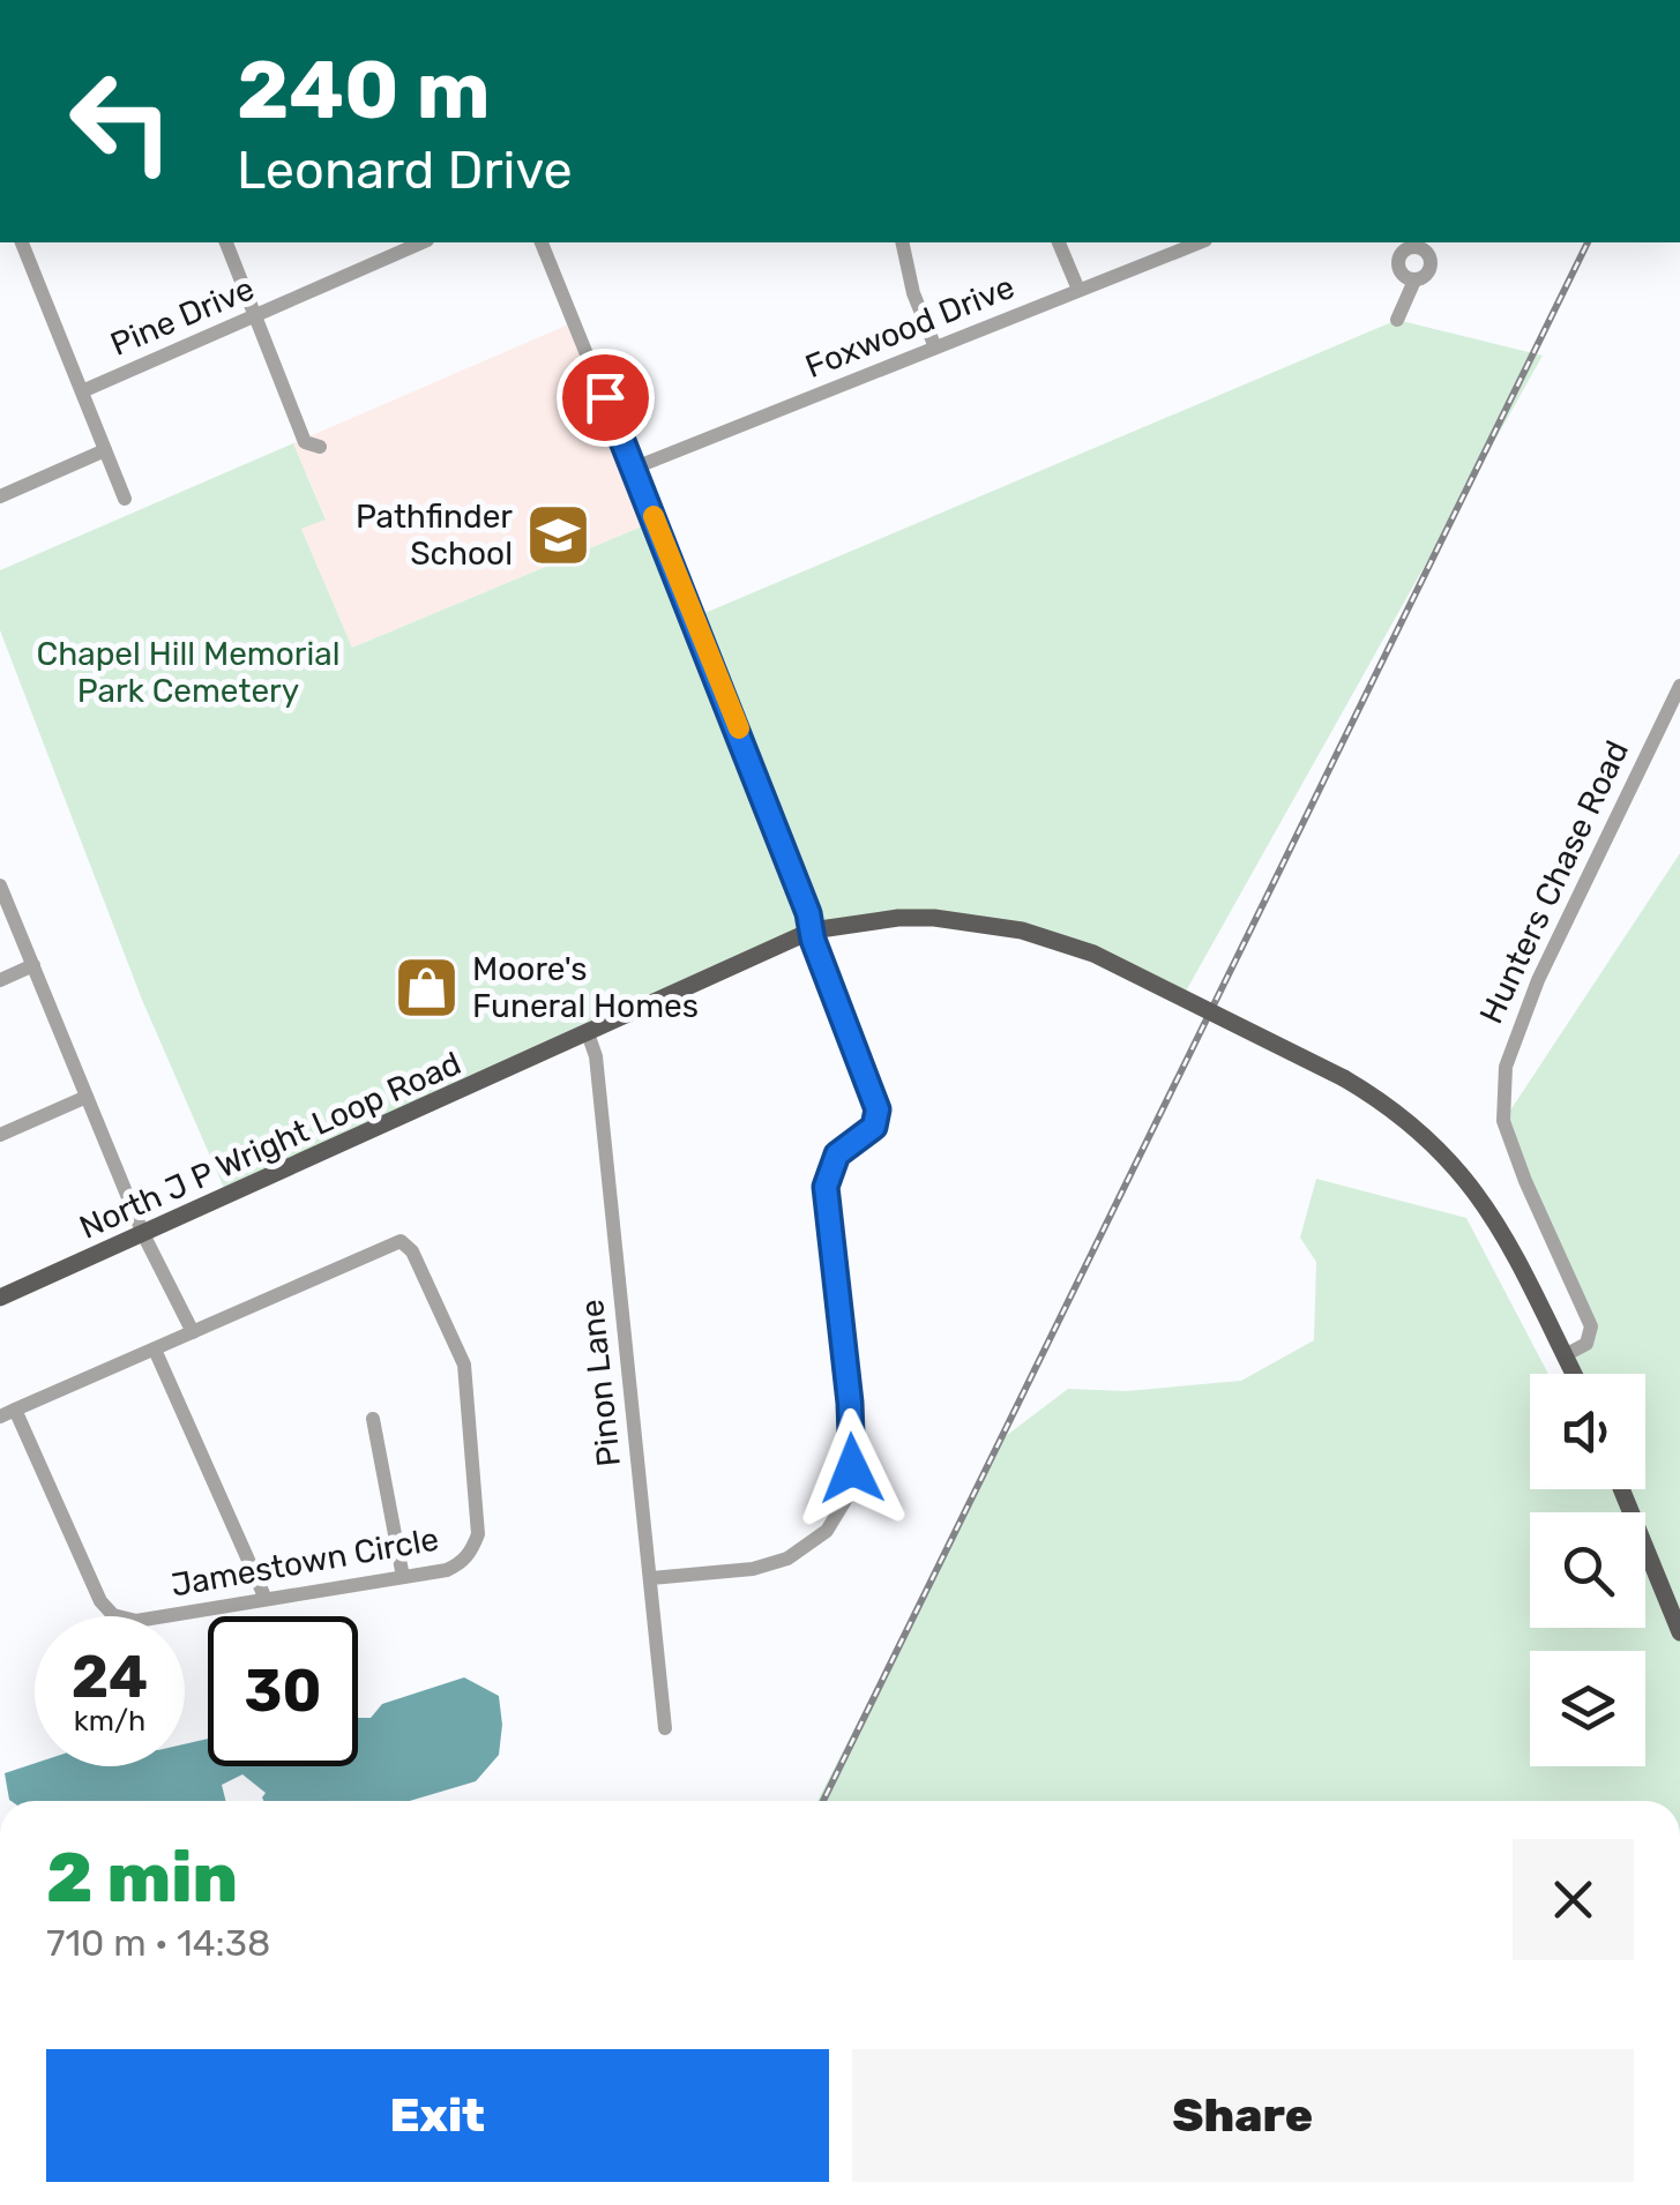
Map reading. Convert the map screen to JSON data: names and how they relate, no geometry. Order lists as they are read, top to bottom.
{
  "streets": {
    "main road": ["North J P Wright Loop Road"],
    "street": [
      "Pine Drive",
      "Foxwood Drive",
      "Hunters Chase Road",
      "Pinon Lane",
      "Jamestown Circle"
    ]
  },
  "crossings": [
    ["Hunters Chase Road", "North J P Wright Loop Road"],
    ["North J P Wright Loop Road", "Pinon Lane"]
  ],
  "parks": ["Chapel Hill Memorial Park Cemetery"],
  "places": {
    "school or university": ["Pathfinder School"],
    "shop": ["Moore's Funeral Homes"]
  },
  "page": {
    "turn": ["240 m", "Leonard Drive"],
    "speed": "24 km/h",
    "limit": "30",
    "heading": ["2 min", "710 m · 14:38"],
    "buttons": ["Exit", "Share"]
  }
}
